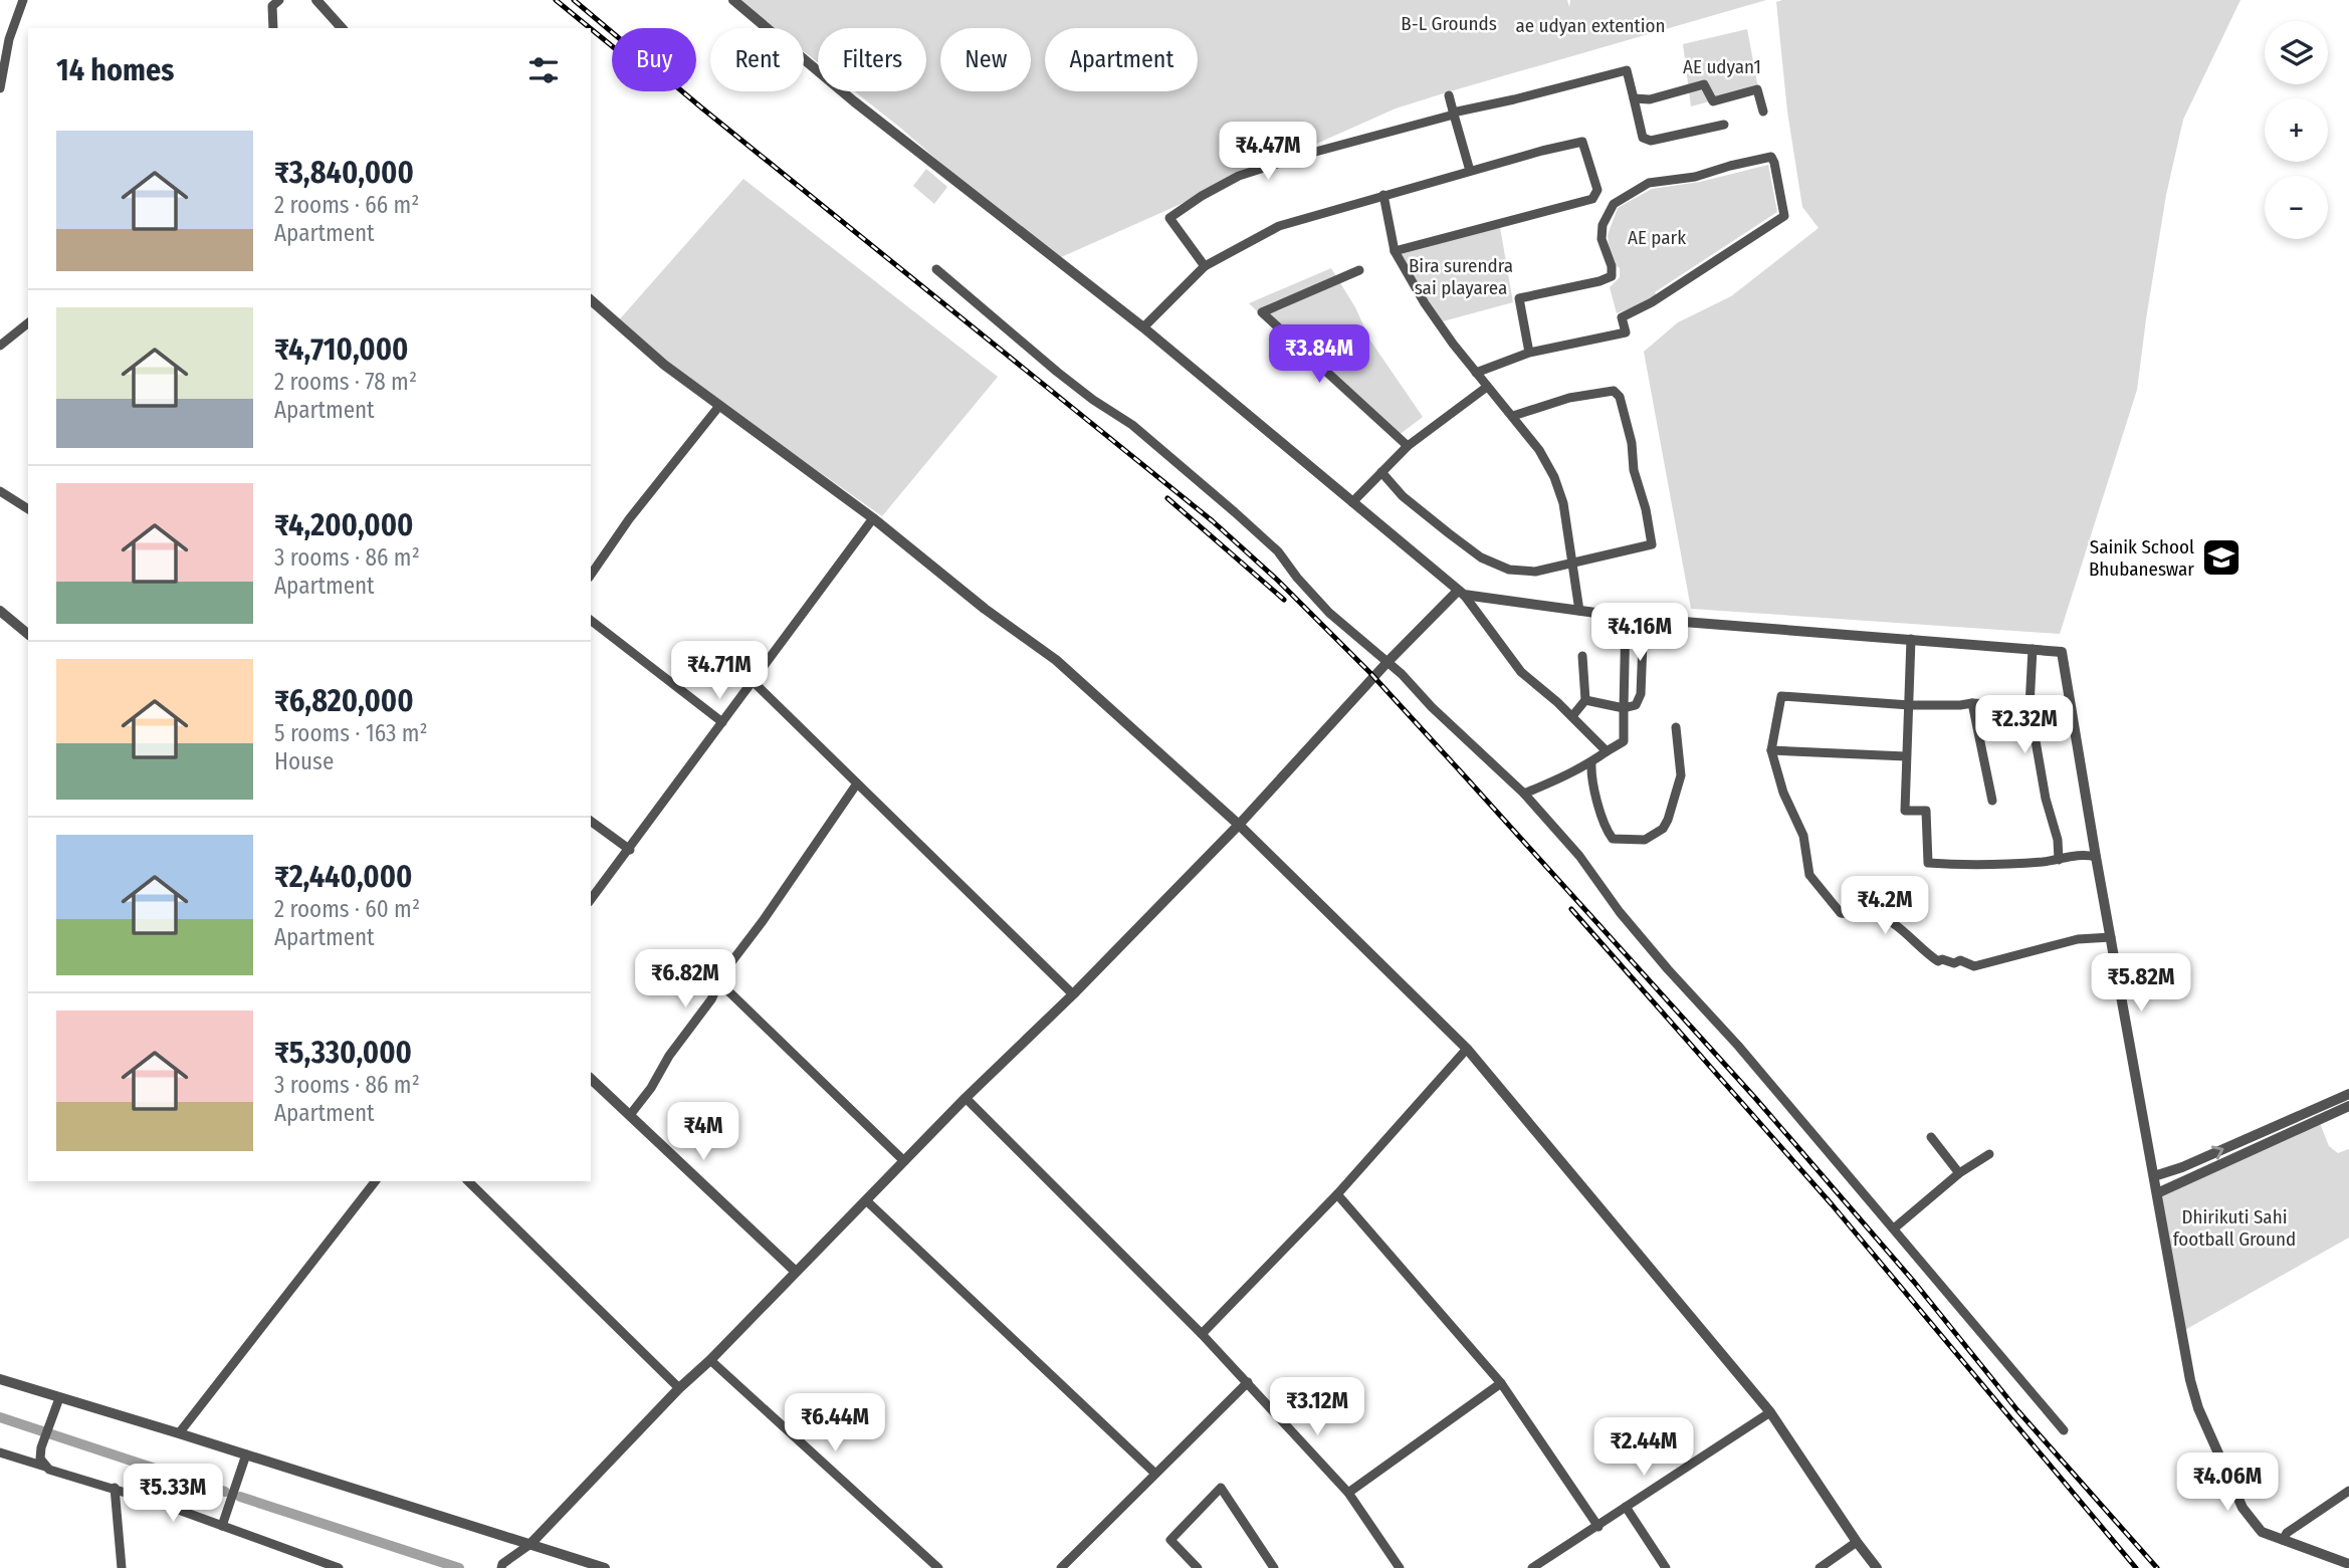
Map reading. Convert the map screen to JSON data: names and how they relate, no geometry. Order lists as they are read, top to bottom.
{
  "parks": [
    "B-L Grounds",
    "ae udyan extention",
    "AE udyan1",
    "AE park",
    "Bira surendra sai playarea",
    "Dhirikuti Sahi football Ground"
  ],
  "places": {
    "school or university": ["Sainik School Bhubaneswar"]
  },
  "page": {
    "map_buttons": ["+", "−"],
    "chip": [
      "Buy",
      "Rent",
      "Filters",
      "New",
      "Apartment"
    ],
    "heading": "14 homes",
    "list": [
      {
        "name": "₹3,840,000",
        "note": "2 rooms · 66 m² · Apartment"
      },
      {
        "name": "₹4,710,000",
        "note": "2 rooms · 78 m² · Apartment"
      },
      {
        "name": "₹4,200,000",
        "note": "3 rooms · 86 m² · Apartment"
      },
      {
        "name": "₹6,820,000",
        "note": "5 rooms · 163 m² · House"
      },
      {
        "name": "₹2,440,000",
        "note": "2 rooms · 60 m² · Apartment"
      },
      {
        "name": "₹5,330,000",
        "note": "3 rooms · 86 m² · Apartment"
      }
    ],
    "price": [
      "₹4.47M",
      "₹3.84M",
      "₹4.16M",
      "₹4.71M",
      "₹2.32M",
      "₹4.2M",
      "₹6.82M",
      "₹5.82M",
      "₹4M",
      "₹3.12M",
      "₹6.44M",
      "₹2.44M",
      "₹4.06M",
      "₹5.33M"
    ]
  }
}
